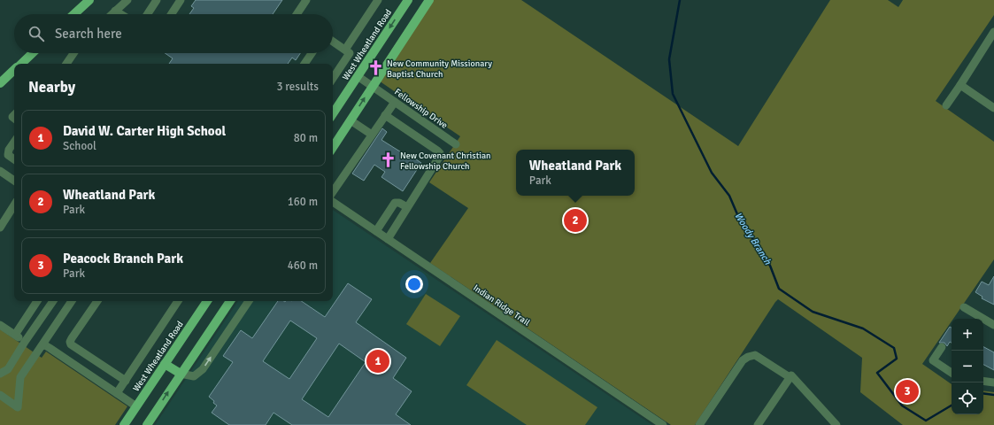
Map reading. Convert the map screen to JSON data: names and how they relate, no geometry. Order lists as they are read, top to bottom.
{
  "streets": {
    "main road": ["West Wheatland Road"],
    "street": ["Fellowship Drive", "Indian Ridge Trail"]
  },
  "crossings": [
    ["West Wheatland Road", "Fellowship Drive"]
  ],
  "water": ["Woody Branch"],
  "places": {
    "church": ["New Community Missionary Baptist Church", "New Covenant Christian Fellowship Church"]
  },
  "page": {
    "search": "Search here",
    "heading": ["Nearby", "3 results"],
    "list": [
      {
        "mark": "1",
        "name": "David W. Carter High School",
        "note": "School",
        "value": "80 m"
      },
      {
        "mark": "2",
        "name": "Wheatland Park",
        "note": "Park",
        "value": "160 m"
      },
      {
        "mark": "3",
        "name": "Peacock Branch Park",
        "note": "Park",
        "value": "460 m"
      }
    ],
    "popup": ["Wheatland Park", "Park"],
    "pins": ["2", "1", "3"],
    "map_buttons": ["+", "−"]
  }
}
